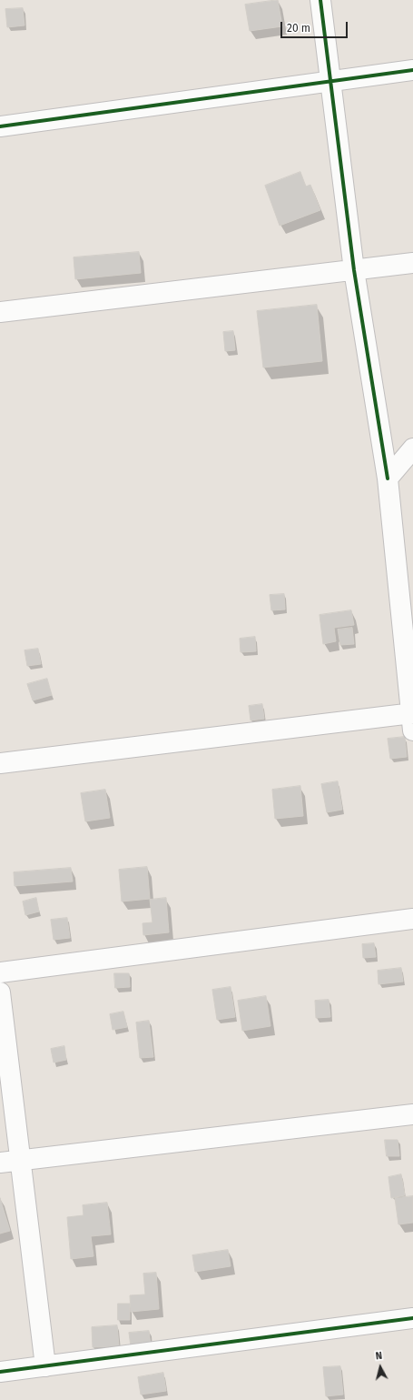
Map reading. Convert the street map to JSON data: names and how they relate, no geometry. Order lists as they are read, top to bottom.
{
  "scale_bar": "20 m",
  "north": "top"
}
